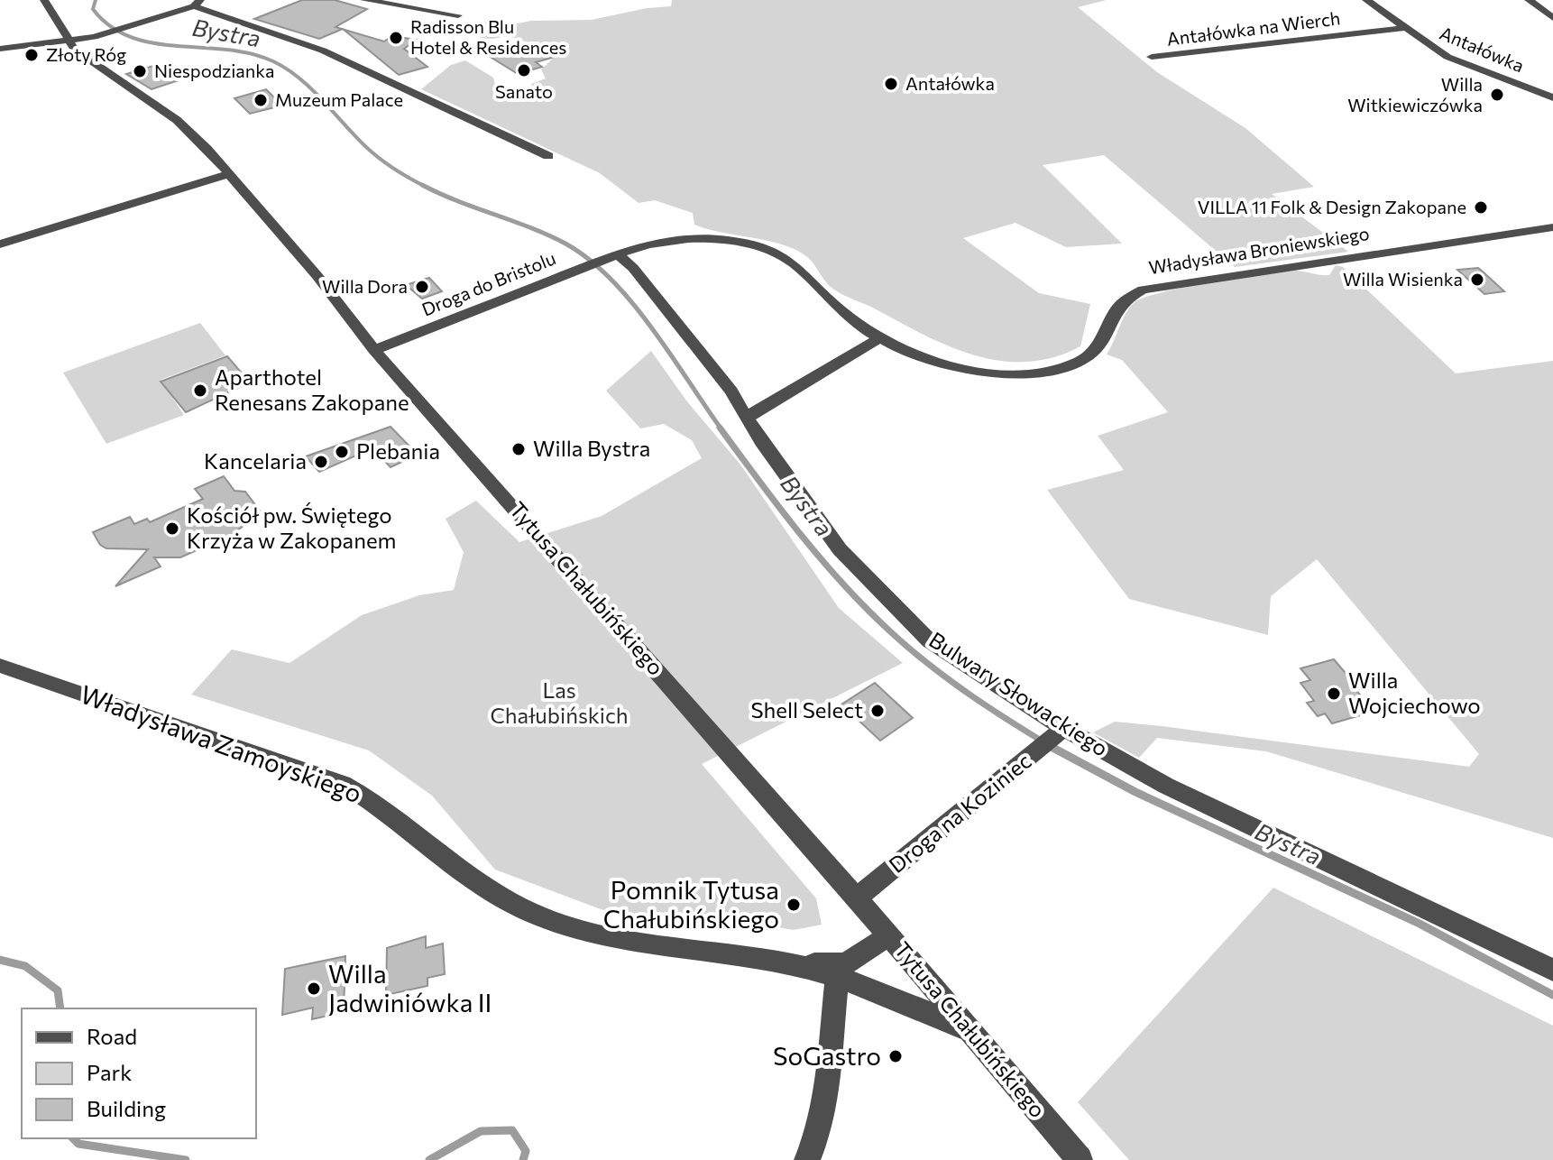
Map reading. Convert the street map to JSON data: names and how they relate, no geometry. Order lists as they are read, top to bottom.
{
  "streets": {
    "street": [
      "Antałówka na Wierch",
      "Antałówka",
      "Władysława Broniewskiego",
      "Droga do Bristolu",
      "Tytusa Chałubińskiego",
      "Bulwary Słowackiego",
      "Władysława Zamoyskiego",
      "Droga na Koziniec"
    ]
  },
  "crossings": [
    ["Antałówka na Wierch", "Antałówka"],
    ["Władysława Broniewskiego", "Droga do Bristolu"],
    ["Władysława Broniewskiego", "Bulwary Słowackiego"],
    ["Droga do Bristolu", "Tytusa Chałubińskiego"],
    ["Droga do Bristolu", "Bulwary Słowackiego"],
    ["Tytusa Chałubińskiego", "Władysława Zamoyskiego"],
    ["Tytusa Chałubińskiego", "Droga na Koziniec"],
    ["Bulwary Słowackiego", "Droga na Koziniec"]
  ],
  "water": ["Bystra"],
  "parks": ["Las Chałubińskich"],
  "places": [
    "Radisson Blu Hotel & Residences",
    "Złoty Róg",
    "Sanato",
    "Niespodzianka",
    "Antałówka",
    "Willa Witkiewiczówka",
    "Muzeum Palace",
    "VILLA 11 Folk & Design Zakopane",
    "Willa Wisienka",
    "Willa Dora",
    "Aparthotel Renesans Zakopane",
    "Willa Bystra",
    "Plebania",
    "Kancelaria",
    "Kościół pw. Świętego Krzyża w Zakopanem",
    "Willa Wojciechowo",
    "Shell Select",
    "Pomnik Tytusa Chałubińskiego",
    "Willa Jadwiniówka II",
    "SoGastro"
  ],
  "legend": ["Road", "Park", "Building"]
}
